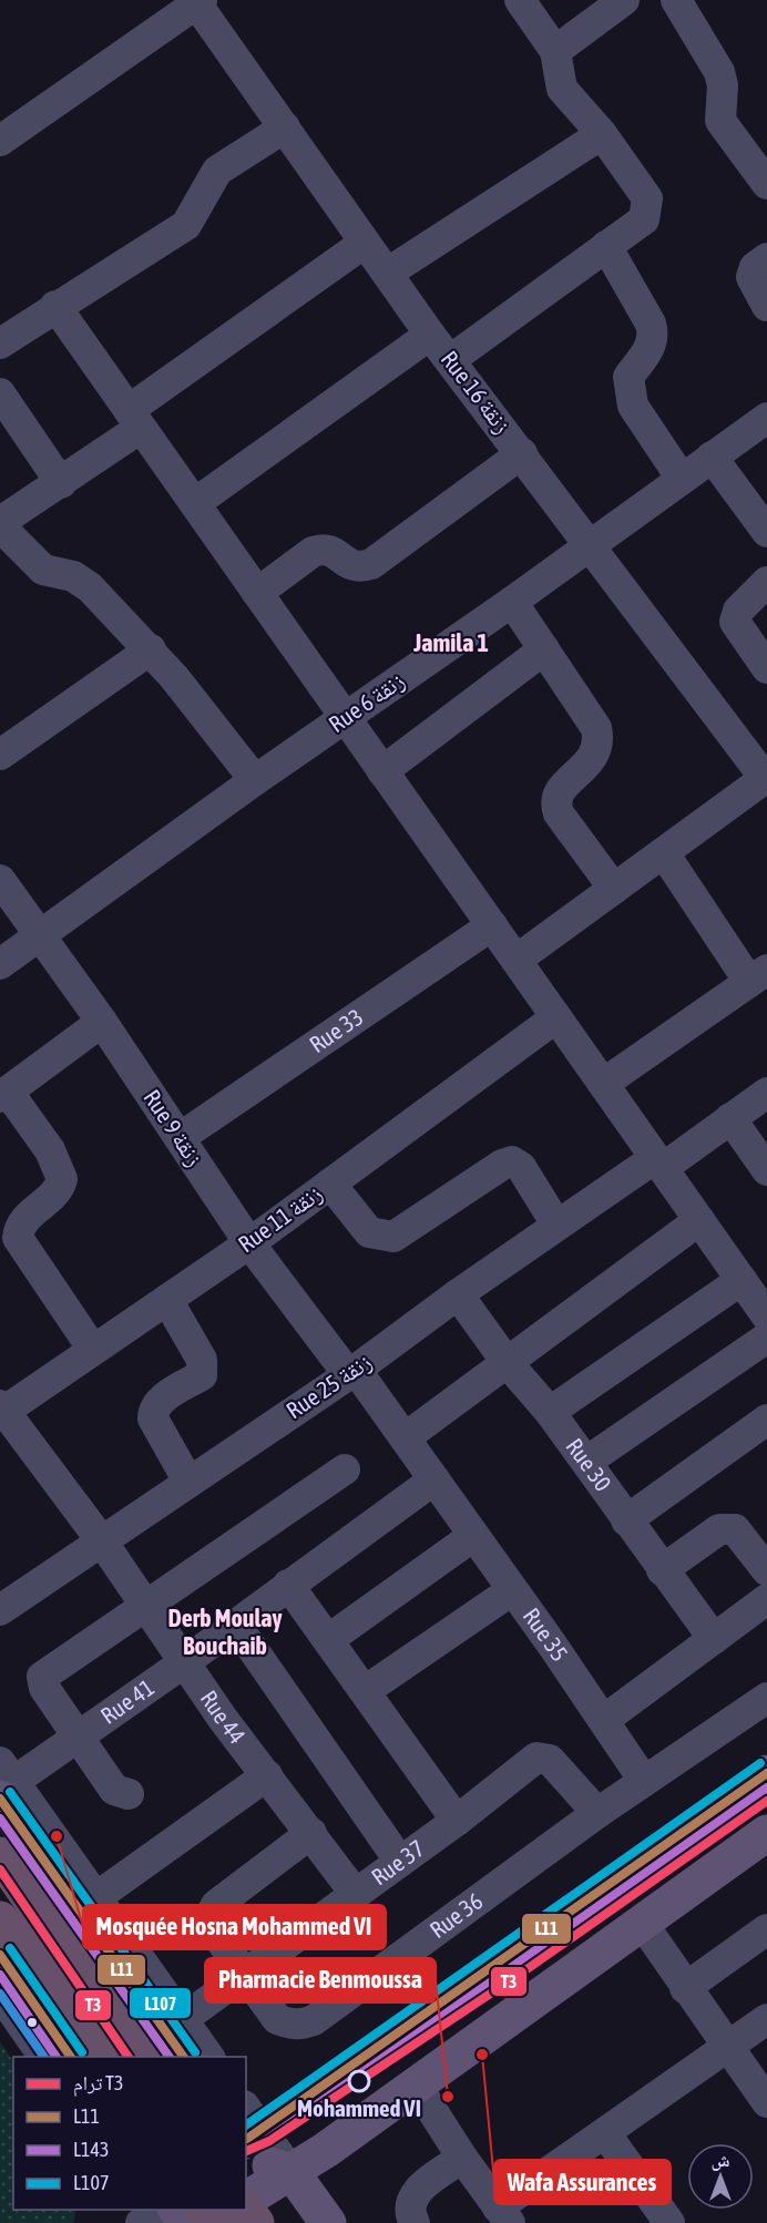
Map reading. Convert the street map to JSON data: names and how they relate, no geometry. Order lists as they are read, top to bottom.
{
  "streets": {
    "street": [
      "Rue 16 زنقة",
      "Rue 6 زنقة",
      "Rue 33",
      "Rue 9 زنقة",
      "Rue 11 زنقة",
      "Rue 25 زنقة",
      "Rue 30",
      "Rue 35",
      "Rue 41",
      "Rue 44",
      "Rue 37",
      "Rue 36"
    ]
  },
  "crossings": [
    ["Rue 16 زنقة", "Rue 6 زنقة"],
    ["Rue 6 زنقة", "Rue 9 زنقة"],
    ["Rue 33", "Rue 9 زنقة"],
    ["Rue 9 زنقة", "Rue 11 زنقة"],
    ["Rue 9 زنقة", "Rue 25 زنقة"],
    ["Rue 9 زنقة", "Rue 35"],
    ["Rue 11 زنقة", "Rue 44"],
    ["Rue 25 زنقة", "Rue 30"],
    ["Rue 25 زنقة", "Rue 35"],
    ["Rue 25 زنقة", "Rue 44"],
    ["Rue 35", "Rue 41"],
    ["Rue 35", "Rue 36"],
    ["Rue 41", "Rue 44"],
    ["Rue 44", "Rue 37"],
    ["Rue 37", "Rue 36"]
  ],
  "districts": ["Jamila 1", "Derb Moulay Bouchaib"],
  "places": [
    "Mosquée Hosna Mohammed VI",
    "Wafa Assurances",
    "Mohammed VI",
    "Pharmacie Benmoussa"
  ],
  "lines": [
    "transit line L107",
    "transit line L11",
    "transit line L143",
    "tram line T3"
  ],
  "legend": [
    "ترام T3",
    "L11",
    "L143",
    "L107"
  ],
  "north": "top"
}
